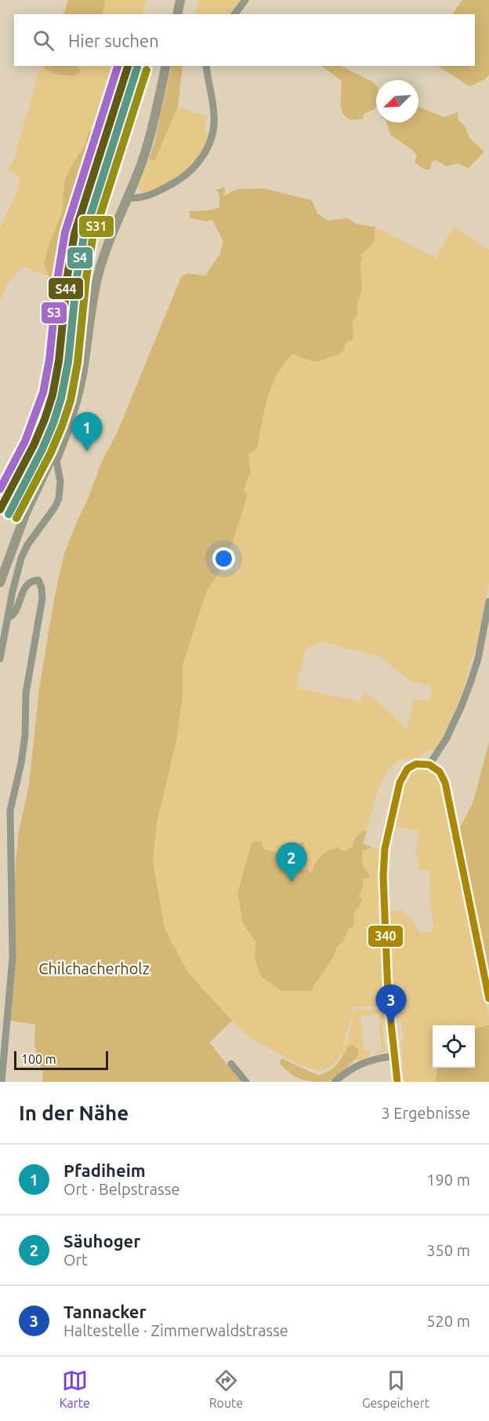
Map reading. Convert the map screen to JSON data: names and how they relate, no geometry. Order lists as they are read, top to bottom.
{
  "parks": ["Chilchacherholz"],
  "lines": [
    "transit line S44",
    "transit line S3",
    "transit line S4",
    "transit line S31",
    "transit line 340"
  ],
  "scale_bar": "100 m",
  "north": "bottom left",
  "page": {
    "search": "Hier suchen",
    "pins": ["1", "2", "3"],
    "scale": "100 m",
    "heading": ["In der Nähe", "3 Ergebnisse"],
    "list": [
      {
        "mark": "1",
        "name": "Pfadiheim",
        "note": "Ort · Belpstrasse",
        "value": "190 m"
      },
      {
        "mark": "2",
        "name": "Säuhoger",
        "note": "Ort",
        "value": "350 m"
      },
      {
        "mark": "3",
        "name": "Tannacker",
        "note": "Haltestelle · Zimmerwaldstrasse",
        "value": "520 m"
      }
    ],
    "nav": ["Karte", "Route", "Gespeichert"]
  }
}
